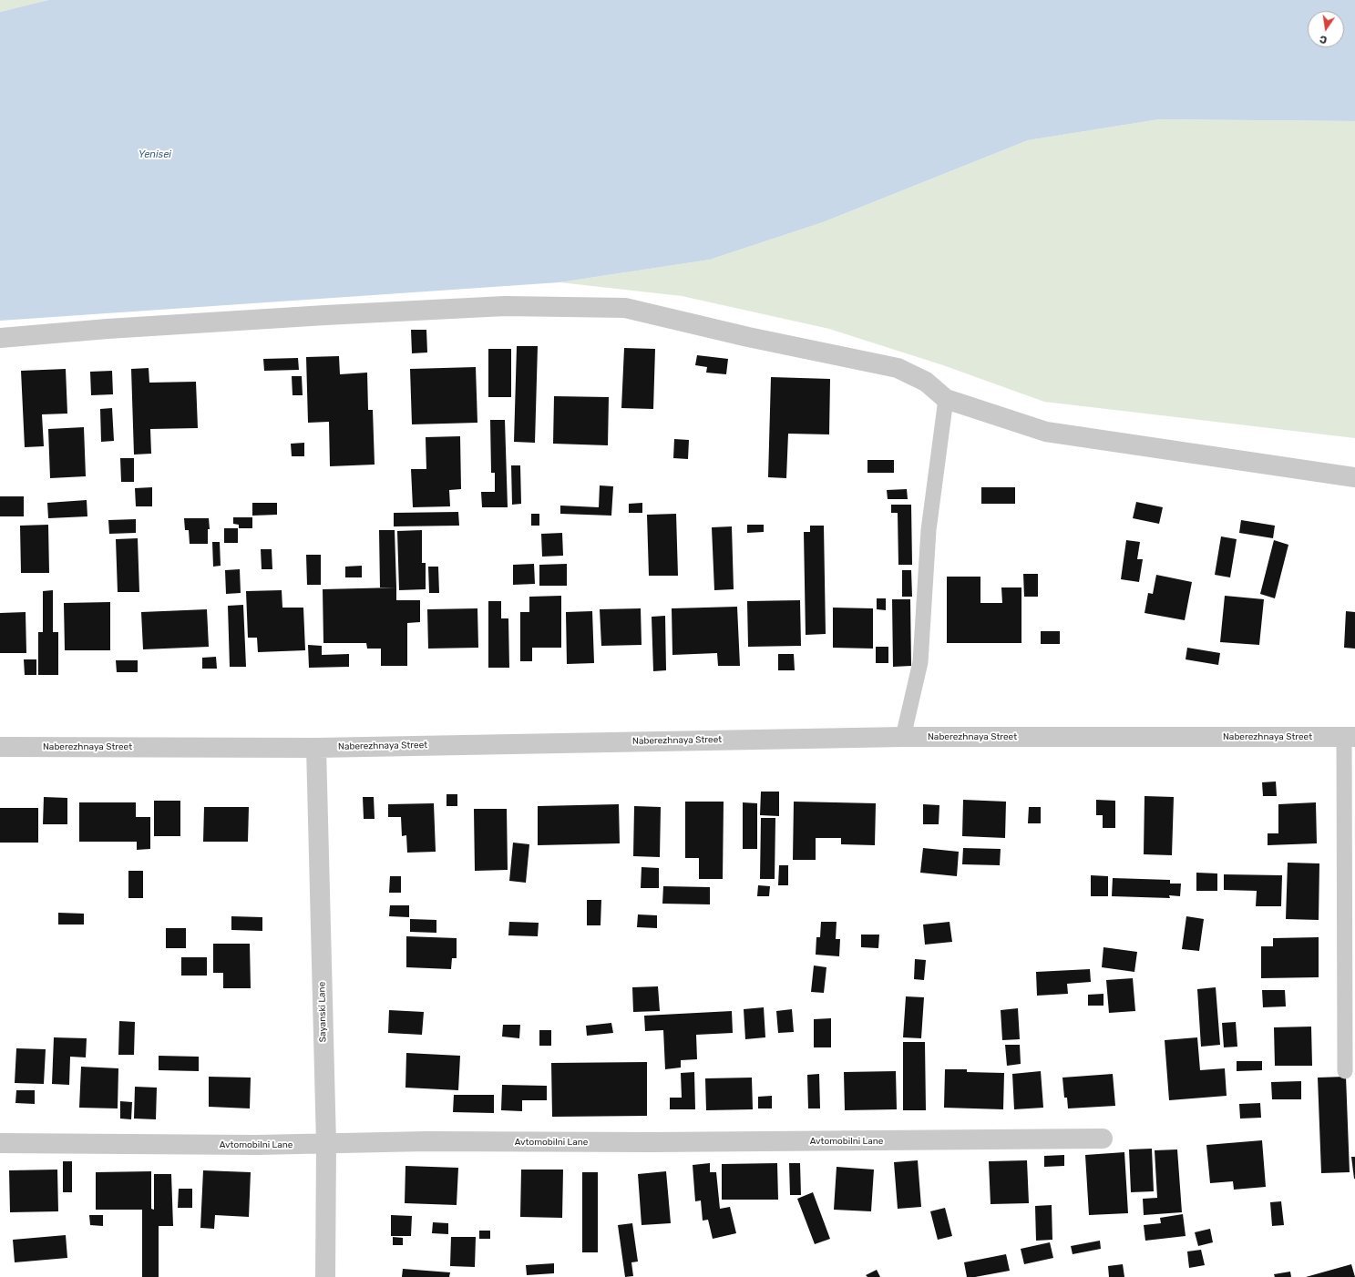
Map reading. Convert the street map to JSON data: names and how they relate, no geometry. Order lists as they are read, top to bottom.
{
  "streets": {
    "street": ["Naberezhnaya Street", "Sayanski Lane", "Avtomobilni Lane"]
  },
  "crossings": [
    ["Naberezhnaya Street", "Sayanski Lane"],
    ["Sayanski Lane", "Avtomobilni Lane"]
  ],
  "water": ["Yenisei"],
  "north": "bottom"
}
